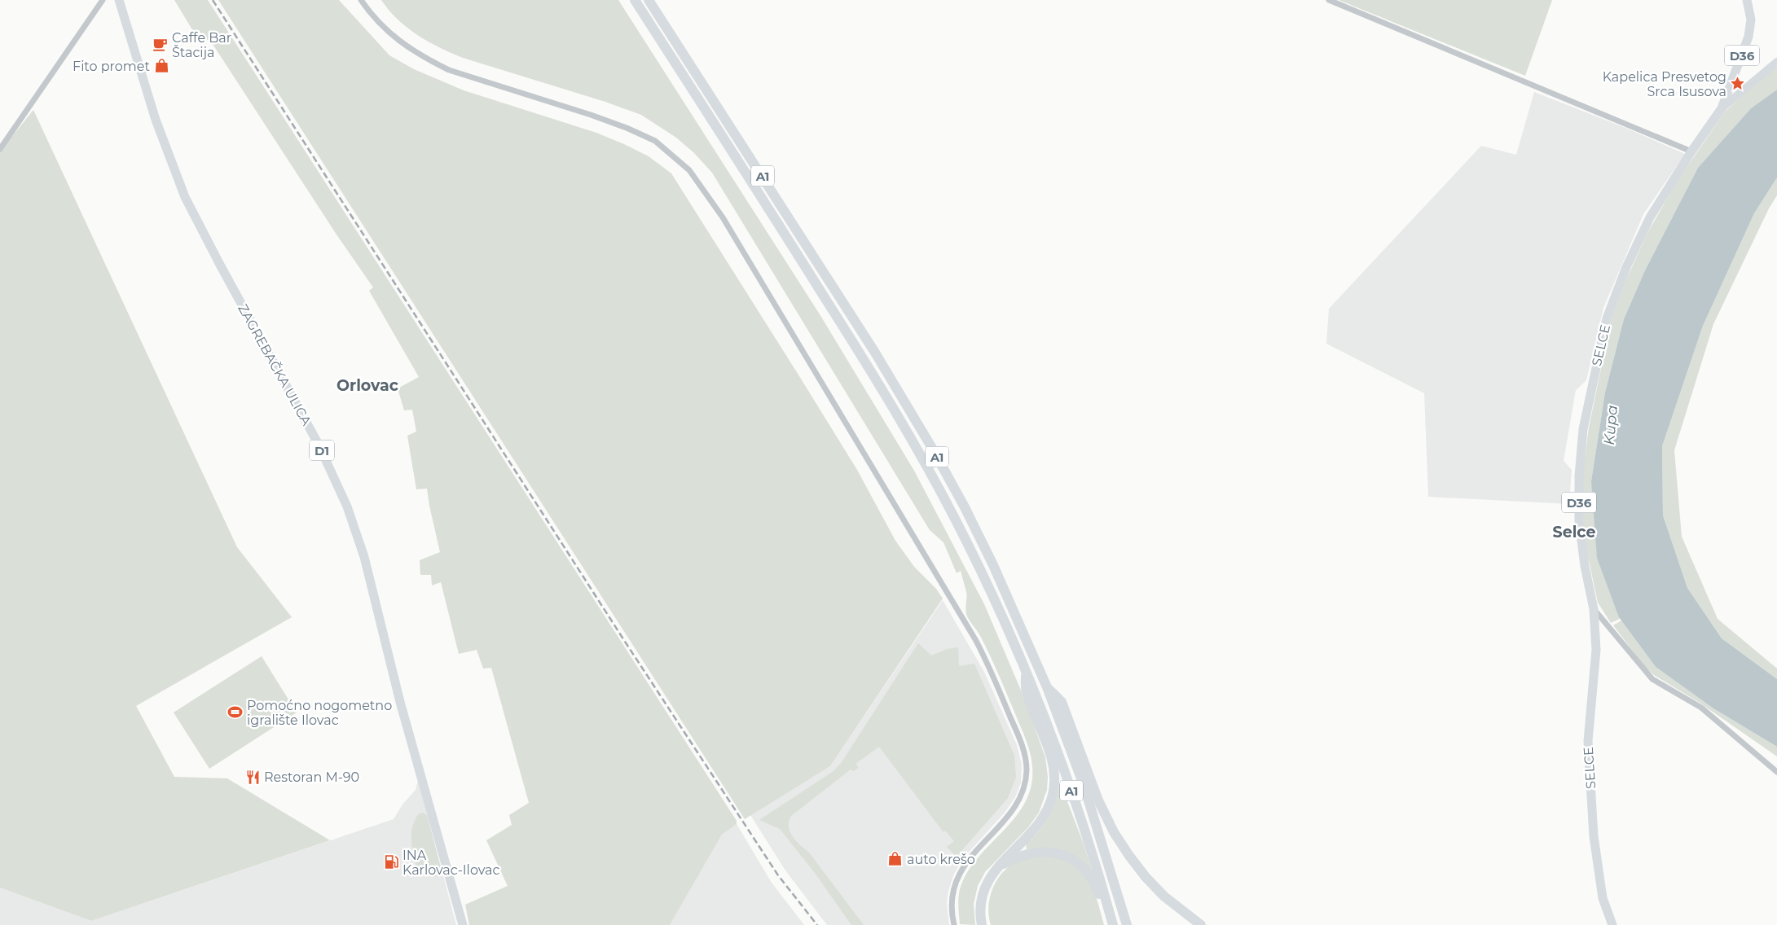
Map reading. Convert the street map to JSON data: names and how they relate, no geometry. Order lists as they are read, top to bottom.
{
  "streets": {
    "highway": ["A1"],
    "main road": [
      "D36",
      "SELCE",
      "ZAGREBAČKA ULICA",
      "D1"
    ]
  },
  "crossings": [
    ["D36", "SELCE"]
  ],
  "districts": ["Orlovac", "Selce"],
  "water": ["Kupa"],
  "places": {
    "cafe": ["Caffe Bar Štacija"],
    "shop": ["Fito promet", "auto krešo"],
    "place": ["Kapelica Presvetog Srca Isusova"],
    "sports": ["Pomoćno nogometno igralište Ilovac"],
    "restaurant": ["Restoran M-90"],
    "fuel station": ["INA Karlovac-Ilovac"]
  }
}
